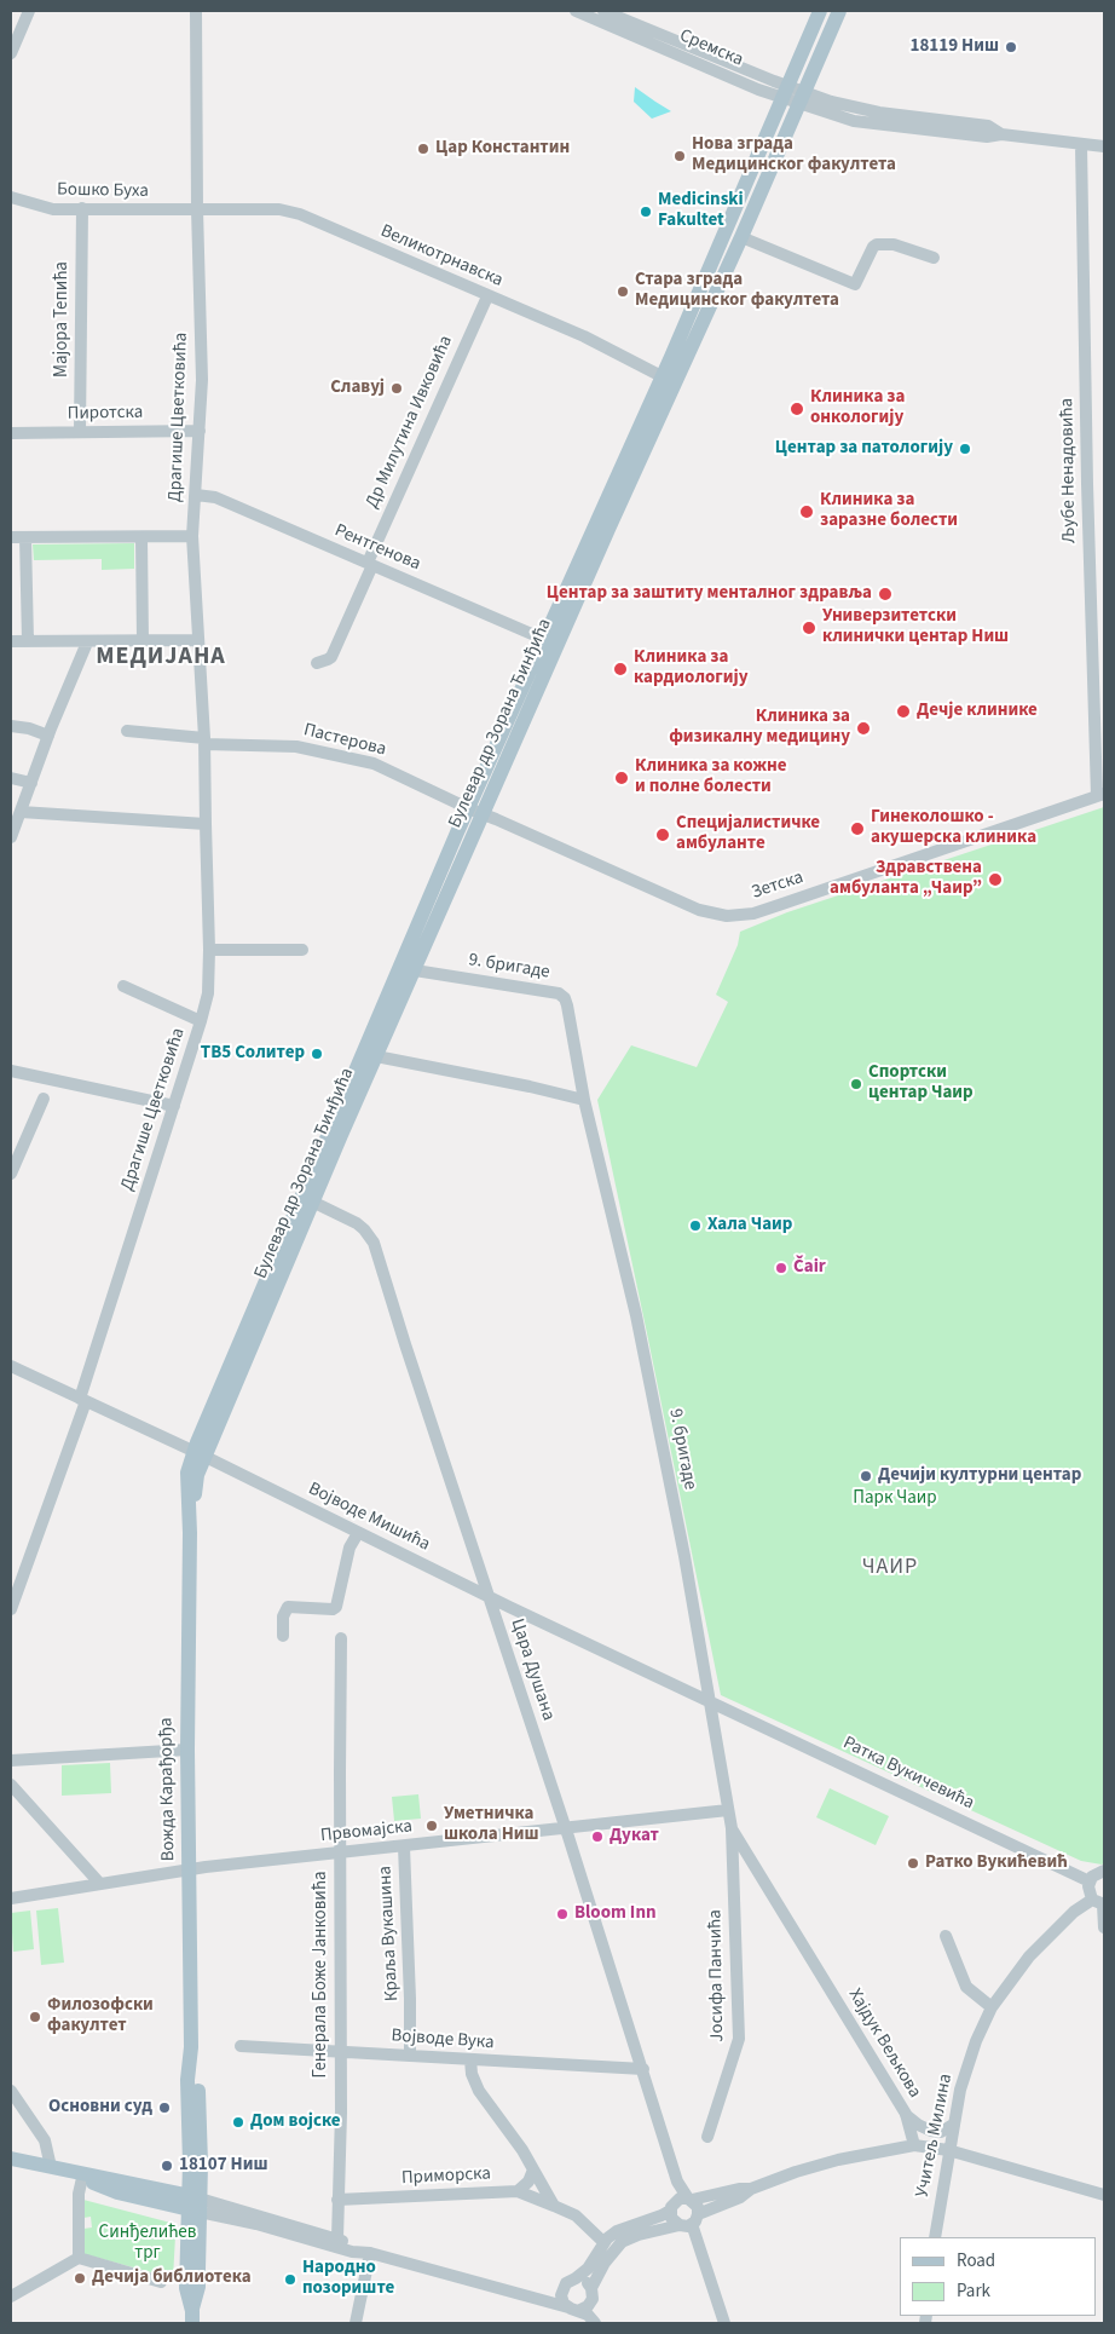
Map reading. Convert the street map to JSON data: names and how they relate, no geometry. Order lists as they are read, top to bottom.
{
  "streets": {
    "main road": ["Булевар др Зорана Ђинђића", "Вожда Карађорђа"],
    "street": [
      "Сремска",
      "Бошко Буха",
      "Великотрнавска",
      "Мајора Тепића",
      "Пиротска",
      "Драгише Цветковића",
      "Др Милутина Ивковића",
      "Љубе Ненадовића",
      "Рентгенова",
      "Пастерова",
      "Зетска",
      "9. бригаде",
      "Војводе Мишића",
      "Цара Душана",
      "Ратка Вукичевића",
      "Првомајска",
      "Краља Вукашина",
      "Генерала Боже Јанковића",
      "Јосифа Панчића",
      "Војводе Вука",
      "Хајдук Вељкова",
      "Учитељ Милина",
      "Приморска"
    ]
  },
  "crossings": [
    ["Сремска", "Љубе Ненадовића"],
    ["Сремска", "Булевар др Зорана Ђинђића"],
    ["Бошко Буха", "Великотрнавска"],
    ["Бошко Буха", "Мајора Тепића"],
    ["Бошко Буха", "Драгише Цветковића"],
    ["Великотрнавска", "Драгише Цветковића"],
    ["Великотрнавска", "Др Милутина Ивковића"],
    ["Великотрнавска", "Булевар др Зорана Ђинђића"],
    ["Мајора Тепића", "Пиротска"],
    ["Пиротска", "Драгише Цветковића"],
    ["Драгише Цветковића", "Рентгенова"],
    ["Драгише Цветковића", "Пастерова"],
    ["Драгише Цветковића", "Војводе Мишића"],
    ["Др Милутина Ивковића", "Рентгенова"],
    ["Љубе Ненадовића", "Зетска"],
    ["Рентгенова", "Булевар др Зорана Ђинђића"],
    ["Булевар др Зорана Ђинђића", "Пастерова"],
    ["Булевар др Зорана Ђинђића", "Зетска"],
    ["Булевар др Зорана Ђинђића", "9. бригаде"],
    ["Булевар др Зорана Ђинђића", "Војводе Мишића"],
    ["Булевар др Зорана Ђинђића", "Цара Душана"],
    ["Булевар др Зорана Ђинђића", "Вожда Карађорђа"],
    ["Пастерова", "Зетска"],
    ["9. бригаде", "Војводе Мишића"],
    ["9. бригаде", "Ратка Вукичевића"],
    ["9. бригаде", "Првомајска"],
    ["9. бригаде", "Јосифа Панчића"],
    ["Војводе Мишића", "Цара Душана"],
    ["Војводе Мишића", "Ратка Вукичевића"],
    ["Војводе Мишића", "Вожда Карађорђа"],
    ["Цара Душана", "Првомајска"],
    ["Цара Душана", "Војводе Вука"],
    ["Вожда Карађорђа", "Првомајска"],
    ["Првомајска", "Краља Вукашина"],
    ["Првомајска", "Генерала Боже Јанковића"],
    ["Првомајска", "Јосифа Панчића"],
    ["Краља Вукашина", "Војводе Вука"],
    ["Генерала Боже Јанковића", "Војводе Вука"],
    ["Генерала Боже Јанковића", "Приморска"],
    ["Јосифа Панчића", "Хајдук Вељкова"]
  ],
  "districts": ["МЕДИЈАНА", "ЧАИР"],
  "parks": ["Парк Чаир", "Синђелићев трг"],
  "places": [
    "18119 Ниш",
    "Цар Константин",
    "Нова зграда Медицинског факултета",
    "Medicinski Fakultet",
    "Стара зграда Медицинског факултета",
    "Славуј",
    "Клиника за онкологију",
    "Центар за патологију",
    "Клиника за заразне болести",
    "Центар за заштиту менталног здравља",
    "Универзитетски клинички центар Ниш",
    "Клиника за кардиологију",
    "Дечје клинике",
    "Клиника за физикалну медицину",
    "Клиника за кожне и полне болести",
    "Гинеколошко - акушерска клиника",
    "Специјалистичке амбуланте",
    "Здравствена амбуланта „Чаир”",
    "ТВ5 Солитер",
    "Спортски центар Чаир",
    "Хала Чаир",
    "Čair",
    "Дечији културни центар",
    "Уметничка школа Ниш",
    "Дукат",
    "Ратко Вукићевић",
    "Bloom Inn",
    "Филозофски факултет",
    "Основни суд",
    "Дом војске",
    "18107 Ниш",
    "Дечија библиотека",
    "Народно позориште"
  ],
  "legend": ["Road", "Park"]
}
